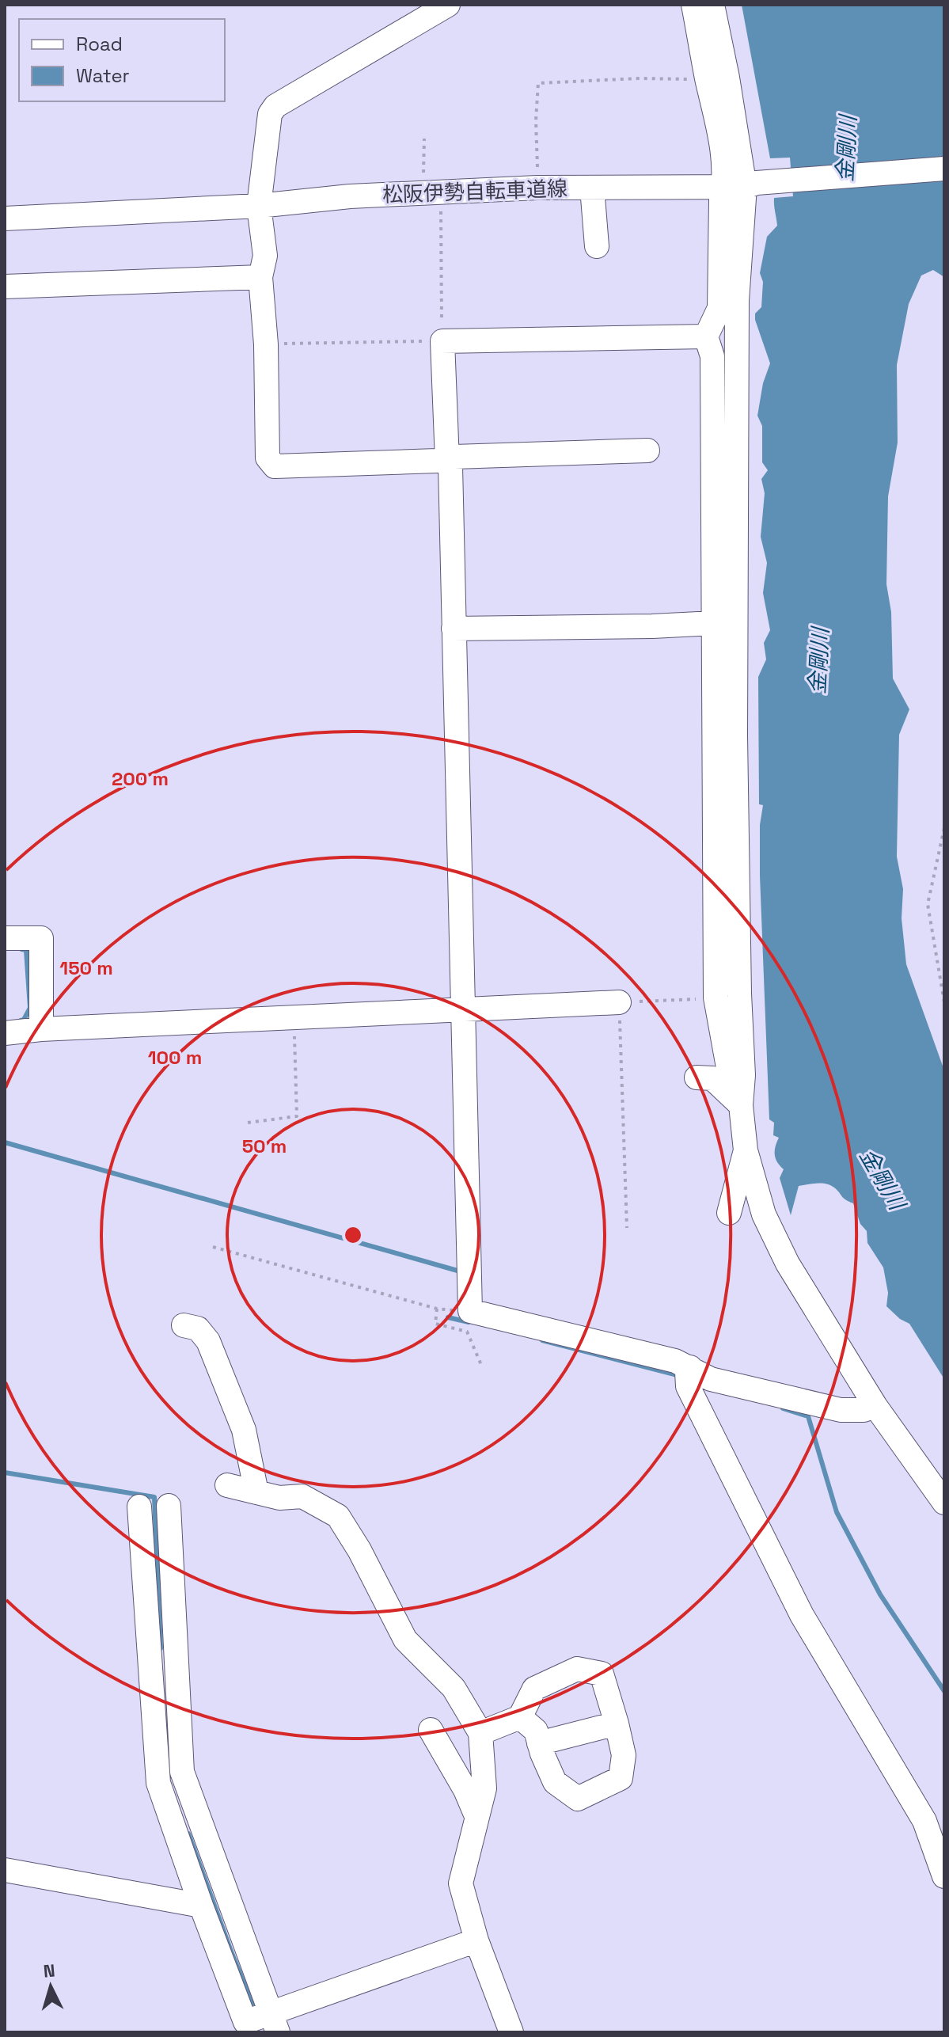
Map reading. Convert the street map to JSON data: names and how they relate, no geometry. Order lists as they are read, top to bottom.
{
  "streets": {
    "street": ["松阪伊勢自転車道線"]
  },
  "water": ["金剛川"],
  "legend": ["Road", "Water"],
  "north": "top",
  "rings": [
    "200 m",
    "150 m",
    "100 m",
    "50 m"
  ]
}
